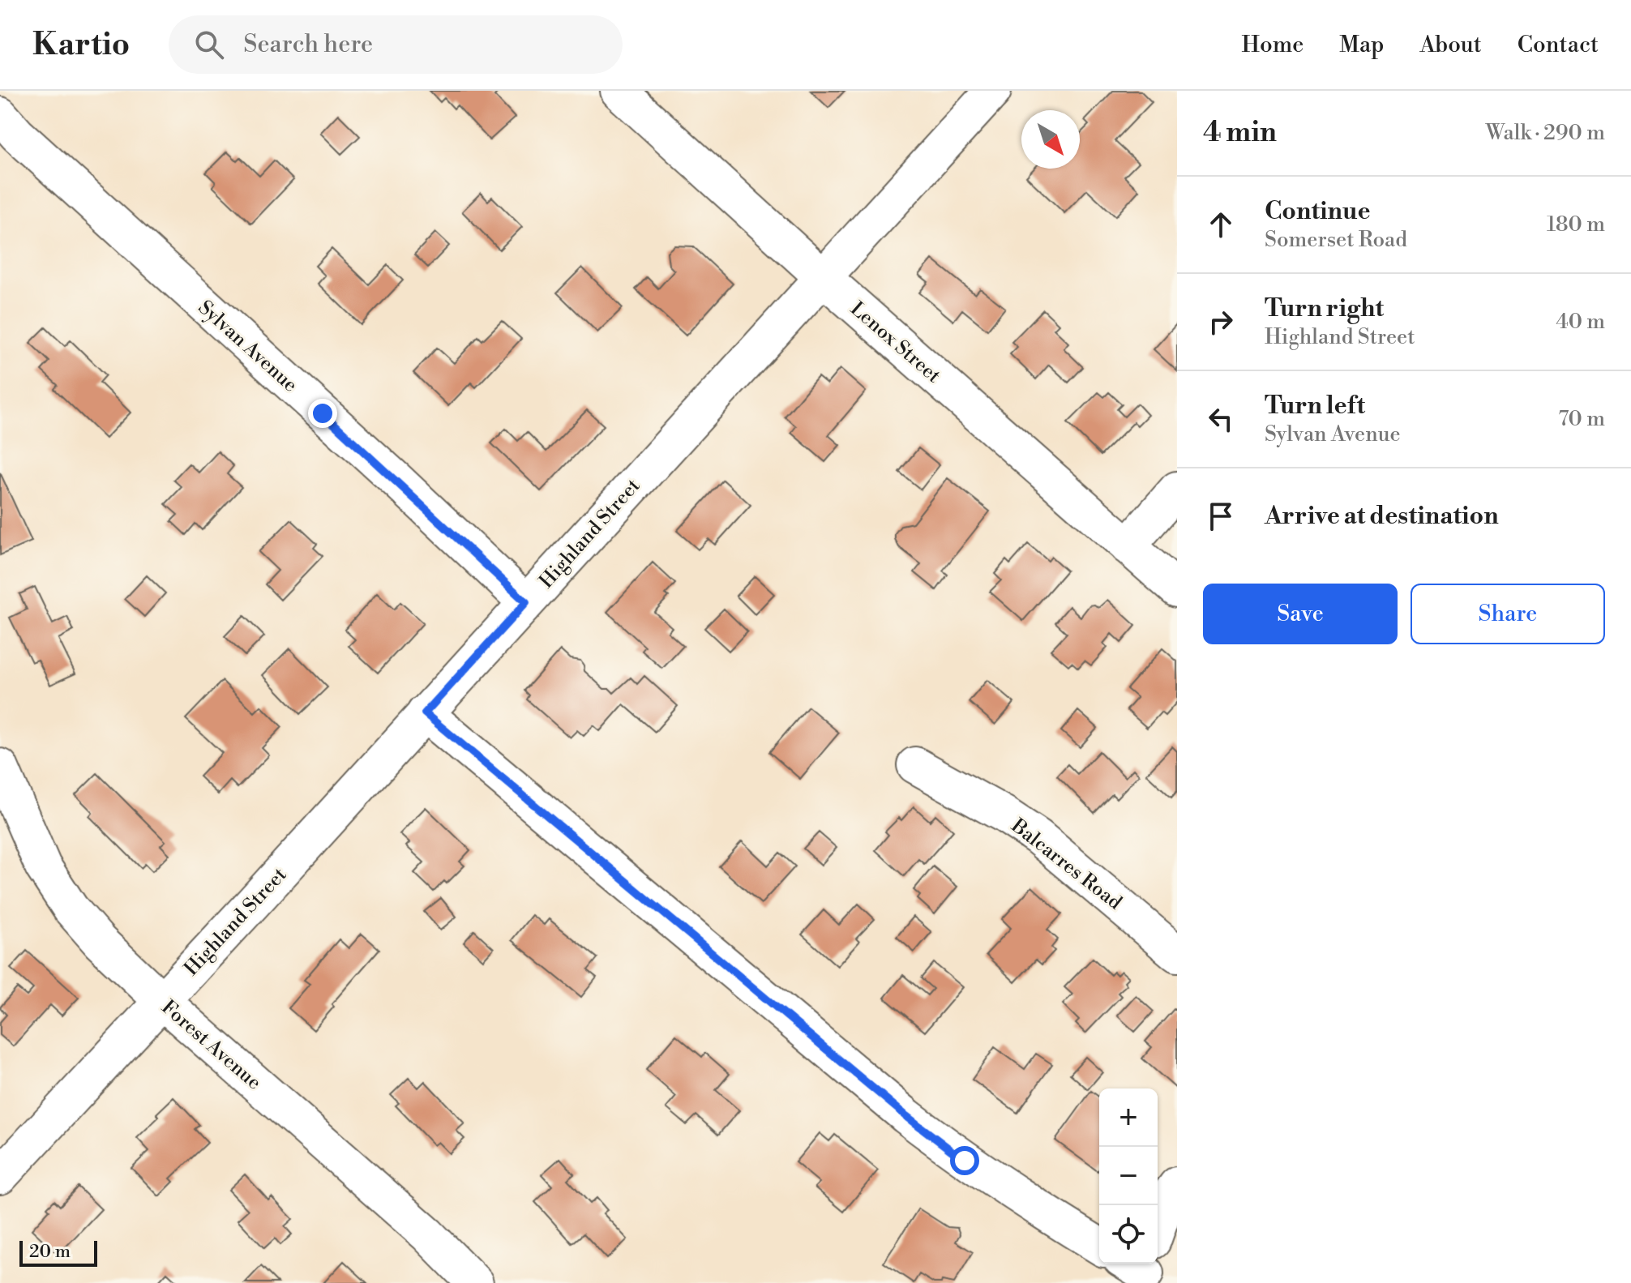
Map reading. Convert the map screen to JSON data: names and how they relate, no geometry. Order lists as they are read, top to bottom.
{
  "streets": {
    "street": [
      "Lenox Street",
      "Sylvan Avenue",
      "Highland Street",
      "Balcarres Road",
      "Forest Avenue"
    ]
  },
  "crossings": [
    ["Lenox Street", "Highland Street"],
    ["Sylvan Avenue", "Highland Street"],
    ["Highland Street", "Forest Avenue"]
  ],
  "scale_bar": "20 m",
  "north": "bottom right",
  "page": {
    "header": "Kartio",
    "search": "Search here",
    "nav": [
      "Home",
      "Map",
      "About",
      "Contact"
    ],
    "heading": ["4 min", "Walk · 290 m"],
    "list": [
      ["Continue", "Somerset Road", "180 m"],
      ["Turn right", "Highland Street", "40 m"],
      ["Turn left", "Sylvan Avenue", "70 m"],
      "Arrive at destination"
    ],
    "buttons": ["Save", "Share"],
    "map_buttons": ["+", "−"],
    "scale": "20 m"
  }
}
